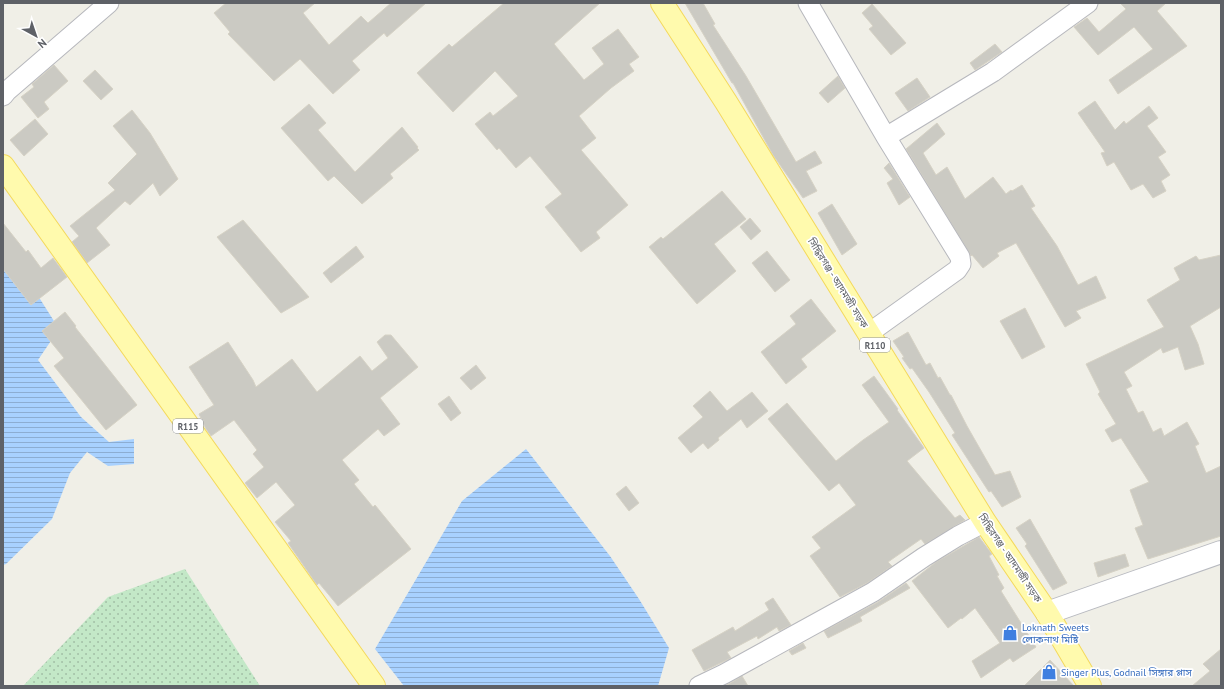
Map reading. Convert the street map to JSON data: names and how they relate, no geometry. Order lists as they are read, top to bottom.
{
  "streets": {
    "main road": ["সিদ্ধিরগঞ্জ - আদমজী সড়ক", "R110", "R115"]
  },
  "places": {
    "shop": ["Loknath Sweets লোকনাথ মিষ্টি", "Singer Plus, Godnail সিঙ্গার প্লাস"]
  },
  "north": "bottom right"
}
